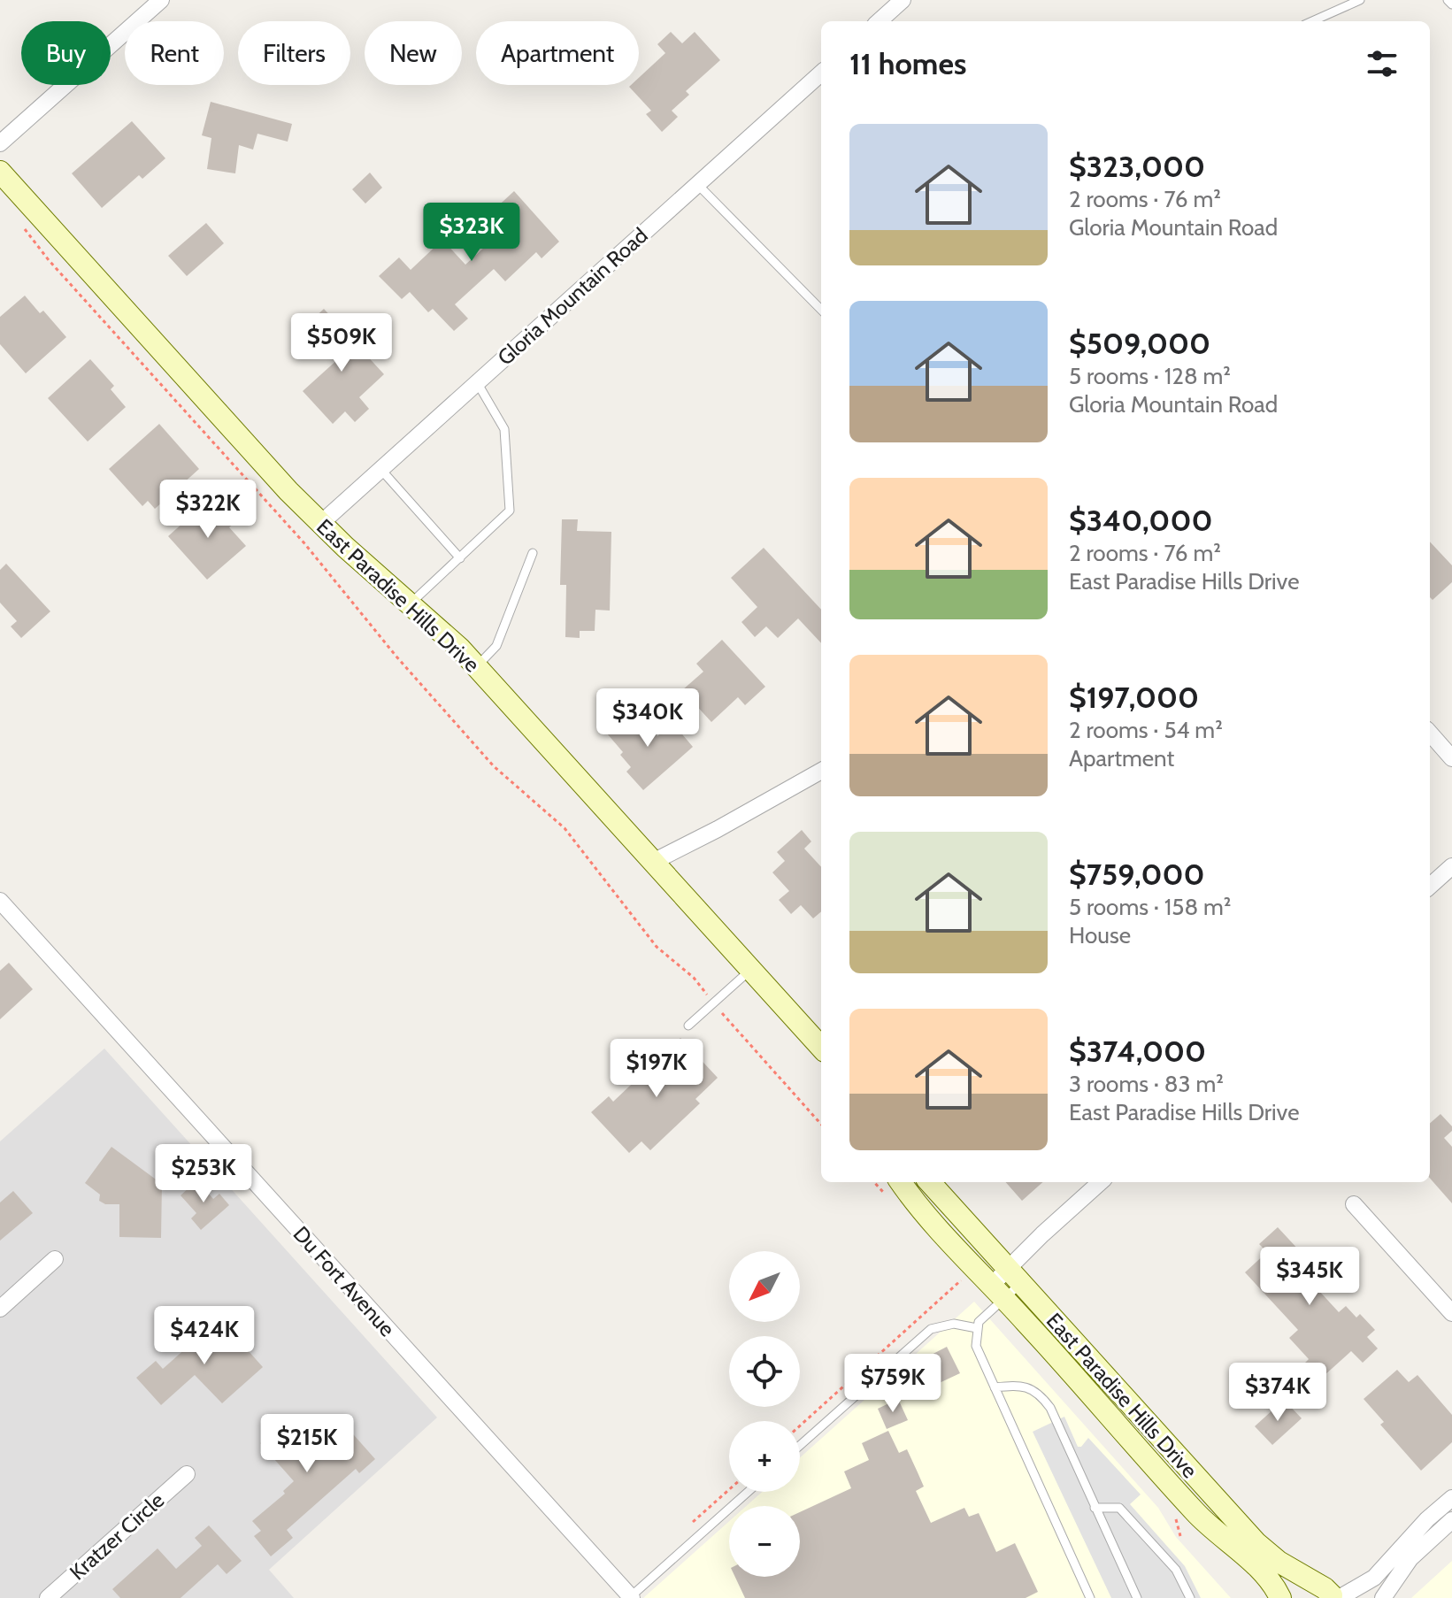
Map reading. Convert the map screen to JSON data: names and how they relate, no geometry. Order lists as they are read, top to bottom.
{
  "streets": {
    "main road": ["East Paradise Hills Drive"],
    "street": ["Gloria Mountain Road", "Du Fort Avenue", "Kratzer Circle"]
  },
  "crossings": [
    ["Gloria Mountain Road", "East Paradise Hills Drive"]
  ],
  "north": "bottom left",
  "page": {
    "chip": [
      "Buy",
      "Rent",
      "Filters",
      "New",
      "Apartment"
    ],
    "heading": "11 homes",
    "list": [
      {
        "name": "$323,000",
        "note": "2 rooms · 76 m² · Gloria Mountain Road"
      },
      {
        "name": "$509,000",
        "note": "5 rooms · 128 m² · Gloria Mountain Road"
      },
      {
        "name": "$340,000",
        "note": "2 rooms · 76 m² · East Paradise Hills Drive"
      },
      {
        "name": "$197,000",
        "note": "2 rooms · 54 m² · Apartment"
      },
      {
        "name": "$759,000",
        "note": "5 rooms · 158 m² · House"
      },
      {
        "name": "$374,000",
        "note": "3 rooms · 83 m² · East Paradise Hills Drive"
      }
    ],
    "price": [
      "$323K",
      "$509K",
      "$322K",
      "$340K",
      "$197K",
      "$253K",
      "$345K",
      "$424K",
      "$759K",
      "$374K",
      "$215K"
    ],
    "map_buttons": ["+", "−"]
  }
}
